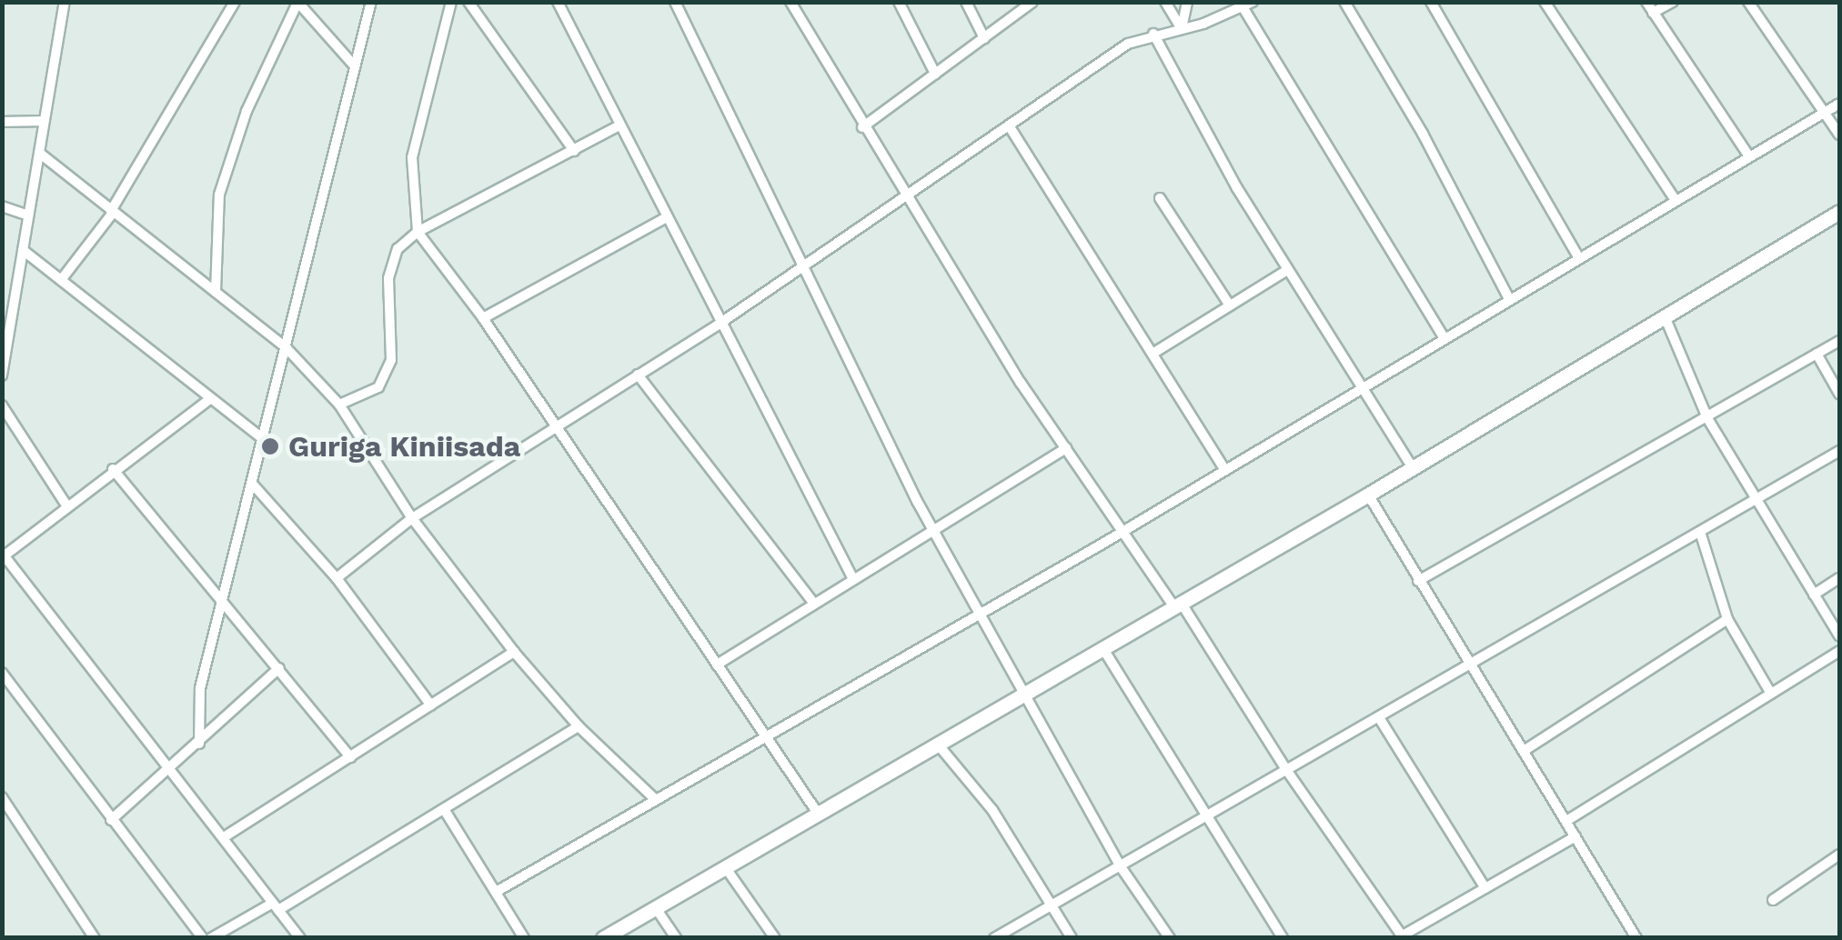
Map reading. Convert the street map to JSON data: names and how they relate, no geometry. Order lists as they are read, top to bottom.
{
  "places": ["Guriga Kiniisada"]
}
